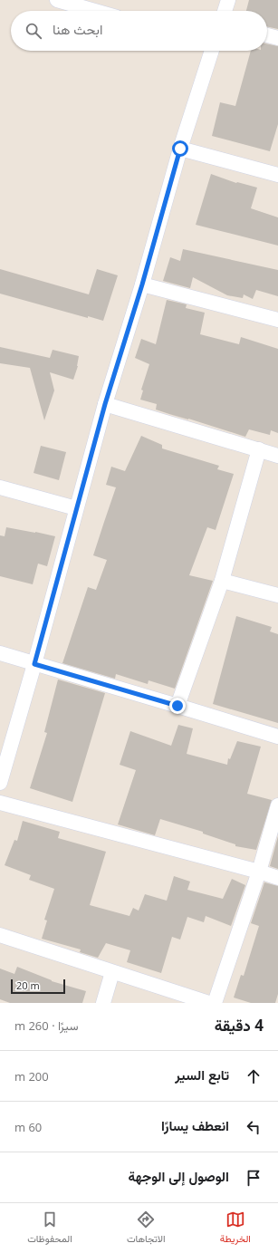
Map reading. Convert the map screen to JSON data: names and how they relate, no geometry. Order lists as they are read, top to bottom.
{
  "scale_bar": "20 m",
  "page": {
    "search": "ابحث هنا",
    "scale": "20 m",
    "heading": ["4 دقيقة", "سيرًا · 260 m"],
    "list": [
      ["تابع السير", "200 m"],
      ["انعطف يسارًا", "60 m"],
      "الوصول إلى الوجهة"
    ],
    "nav": ["الخريطة", "الاتجاهات", "المحفوظات"]
  }
}
